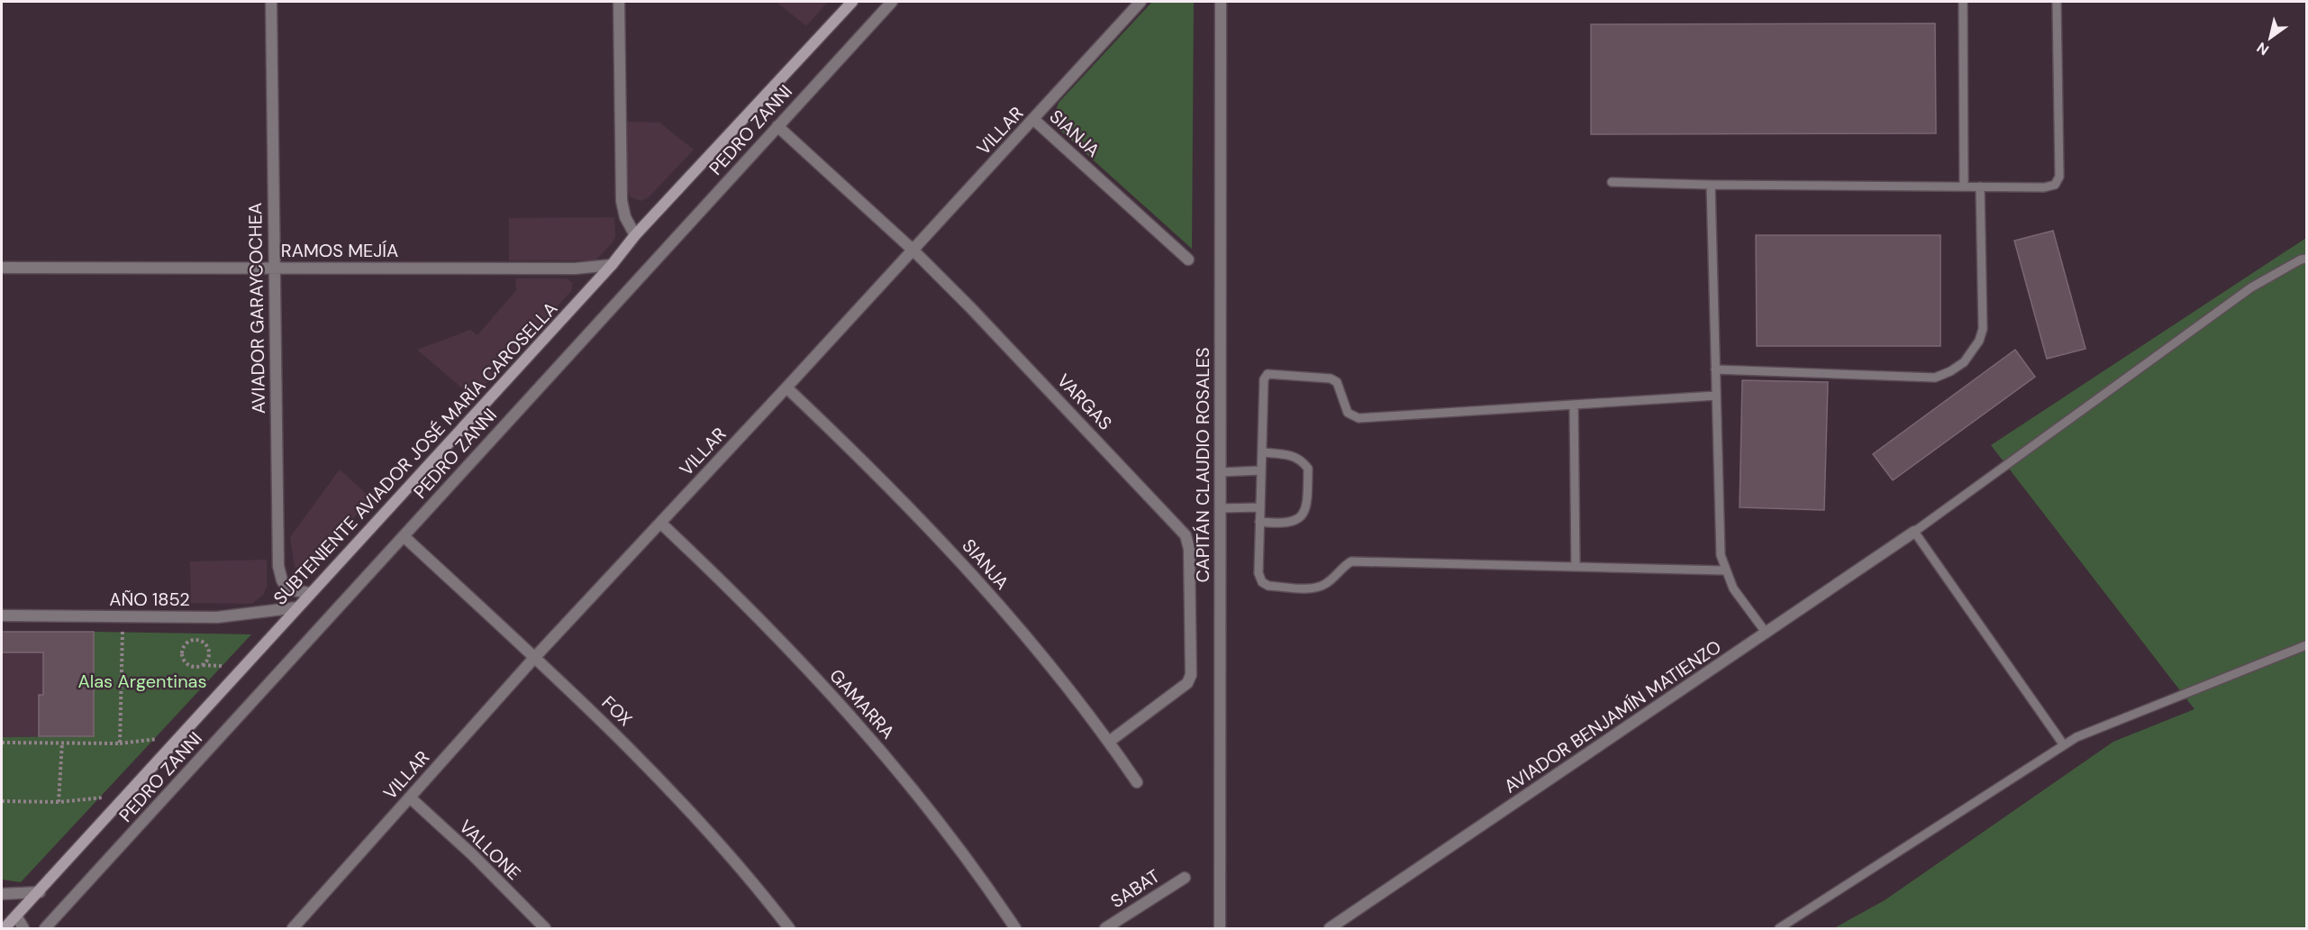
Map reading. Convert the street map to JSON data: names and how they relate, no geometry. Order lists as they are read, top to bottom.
{
  "streets": {
    "street": [
      "PEDRO ZANNI",
      "VILLAR",
      "SIANJA",
      "RAMOS MEJÍA",
      "AVIADOR GARAYCOCHEA",
      "VARGAS",
      "SUBTENIENTE AVIADOR JOSÉ MARÍA CAROSELLA",
      "CAPITÁN CLAUDIO ROSALES",
      "AÑO 1852",
      "GAMARRA",
      "FOX",
      "AVIADOR BENJAMÍN MATIENZO",
      "VALLONE",
      "SABAT"
    ]
  },
  "crossings": [
    ["PEDRO ZANNI", "VARGAS"],
    ["PEDRO ZANNI", "FOX"],
    ["VILLAR", "SIANJA"],
    ["VILLAR", "VARGAS"],
    ["VILLAR", "GAMARRA"],
    ["VILLAR", "FOX"],
    ["VILLAR", "VALLONE"],
    ["SIANJA", "VARGAS"],
    ["RAMOS MEJÍA", "AVIADOR GARAYCOCHEA"],
    ["RAMOS MEJÍA", "SUBTENIENTE AVIADOR JOSÉ MARÍA CAROSELLA"],
    ["AVIADOR GARAYCOCHEA", "SUBTENIENTE AVIADOR JOSÉ MARÍA CAROSELLA"],
    ["SUBTENIENTE AVIADOR JOSÉ MARÍA CAROSELLA", "AÑO 1852"]
  ],
  "parks": ["Alas Argentinas"],
  "north": "bottom left"
}
